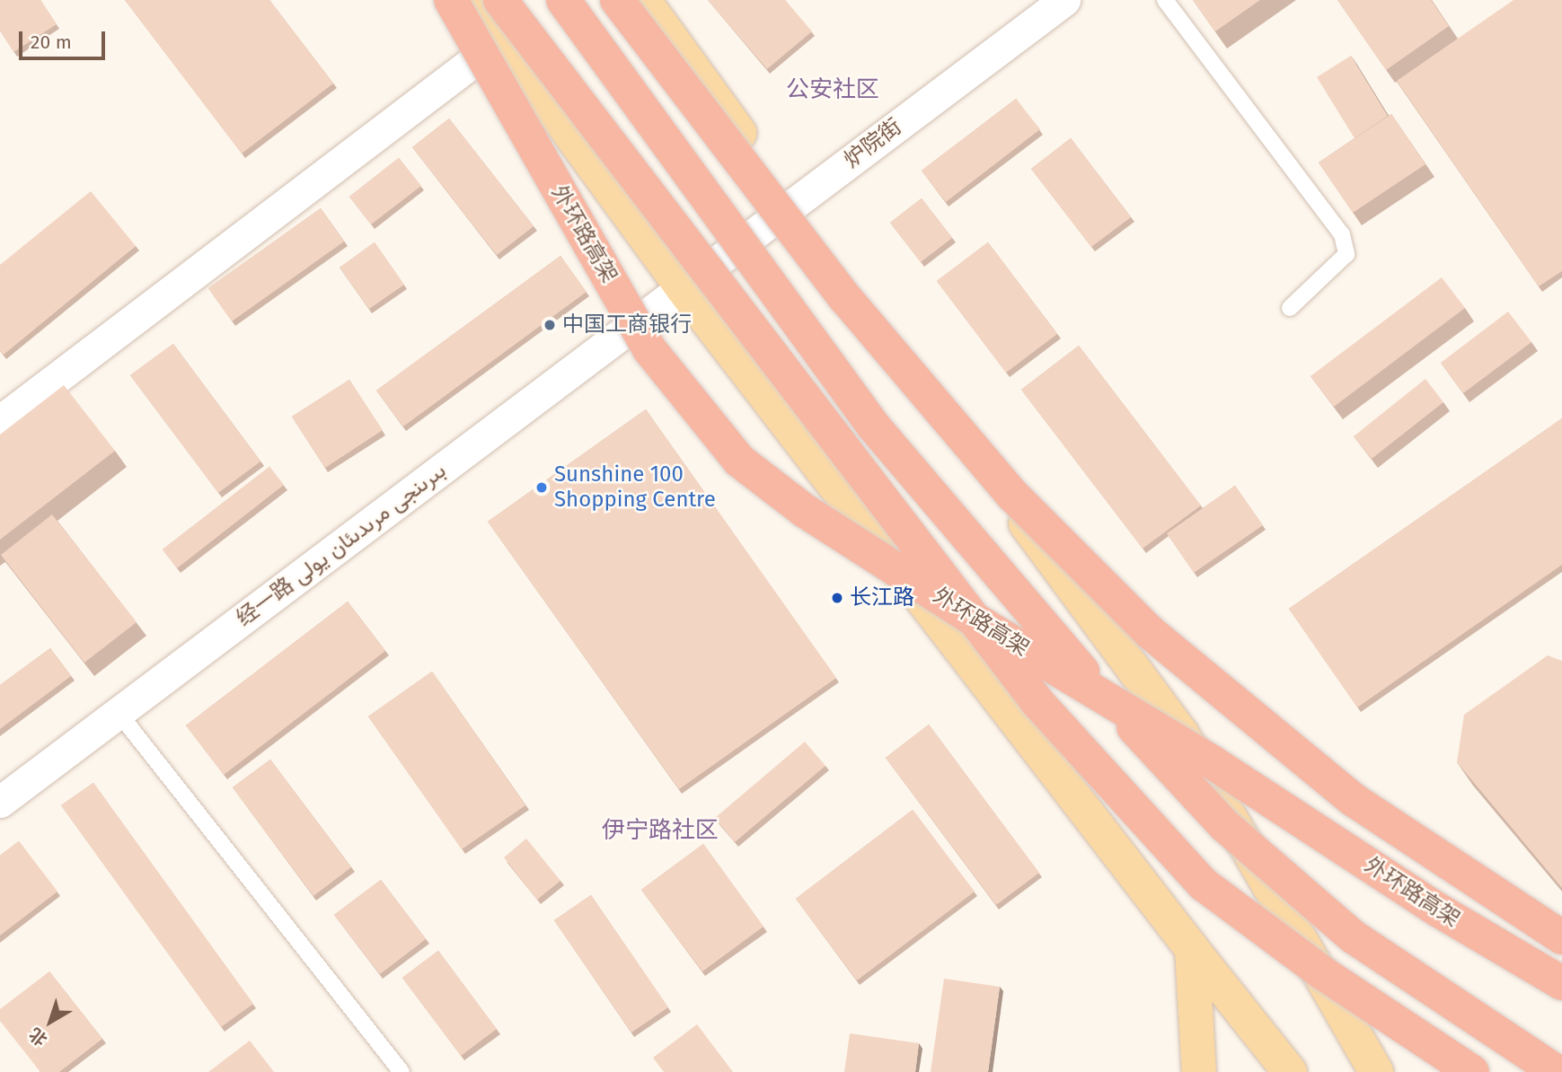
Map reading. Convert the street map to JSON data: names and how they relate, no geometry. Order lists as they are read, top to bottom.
{
  "streets": {
    "highway": ["外环路高架"],
    "street": ["炉院街", "经一路 بىرىنجى مرىدىئان يولى"]
  },
  "crossings": [
    ["炉院街", "经一路 بىرىنجى مرىدىئان يولى"]
  ],
  "districts": ["公安社区", "伊宁路社区"],
  "places": ["中国工商银行", "Sunshine 100 Shopping Centre", "长江路"],
  "scale_bar": "20 m",
  "north": "bottom left"
}
